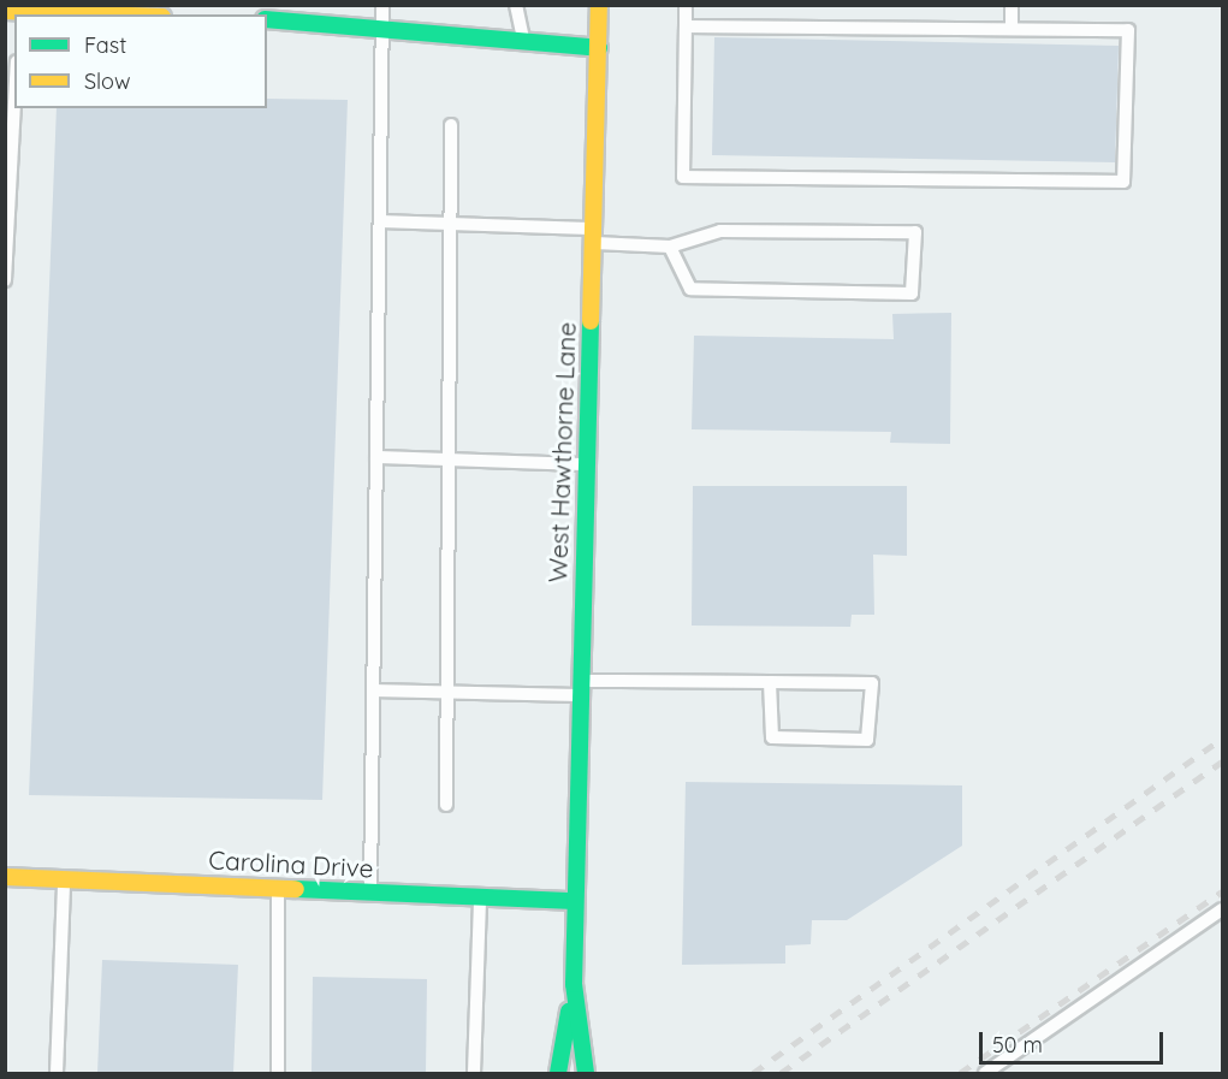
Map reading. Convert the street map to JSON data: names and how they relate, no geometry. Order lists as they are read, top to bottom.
{
  "streets": {
    "street": ["West Hawthorne Lane", "Carolina Drive"]
  },
  "crossings": [
    ["West Hawthorne Lane", "Carolina Drive"]
  ],
  "legend": ["Fast", "Slow"],
  "scale_bar": "50 m"
}
